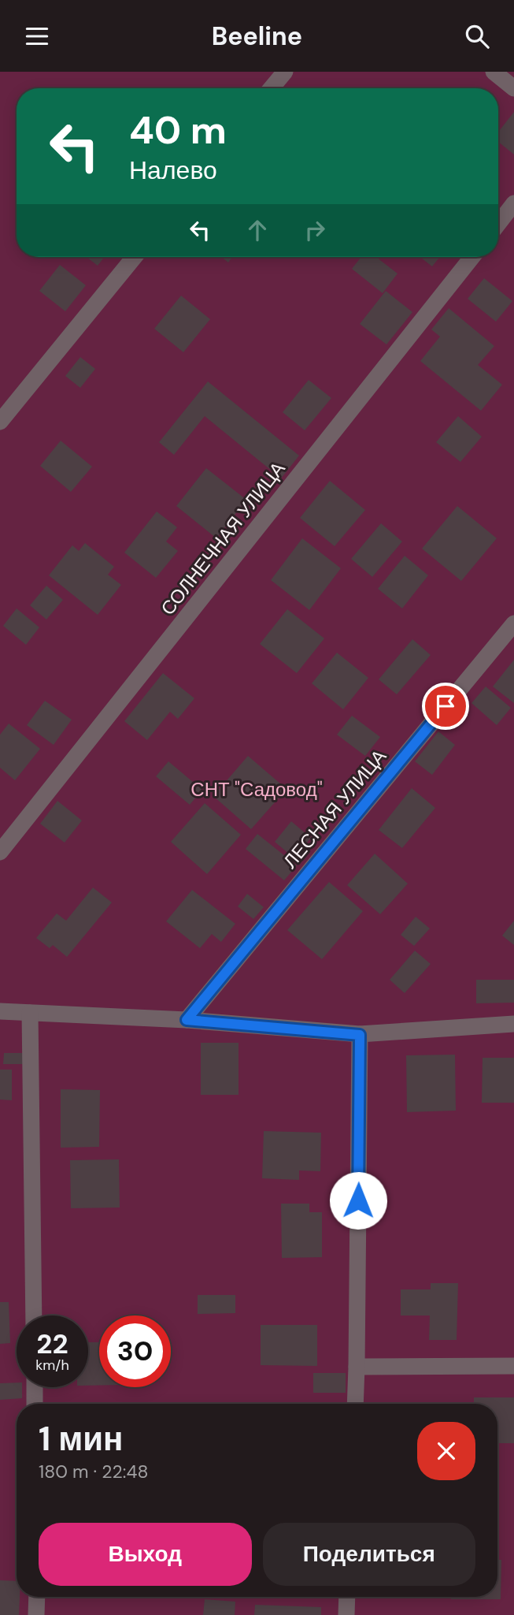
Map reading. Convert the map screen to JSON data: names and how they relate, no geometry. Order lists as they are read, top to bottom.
{
  "streets": {
    "street": ["СОЛНЕЧНАЯ УЛИЦА", "ЛЕСНАЯ УЛИЦА"]
  },
  "parks": ["СНТ \"Садовод\""],
  "page": {
    "header": "Beeline",
    "turn": ["40 m", "Налево"],
    "speed": "22 km/h",
    "limit": "30",
    "heading": ["1 мин", "180 m · 22:48"],
    "buttons": ["Выход", "Поделиться"]
  }
}
